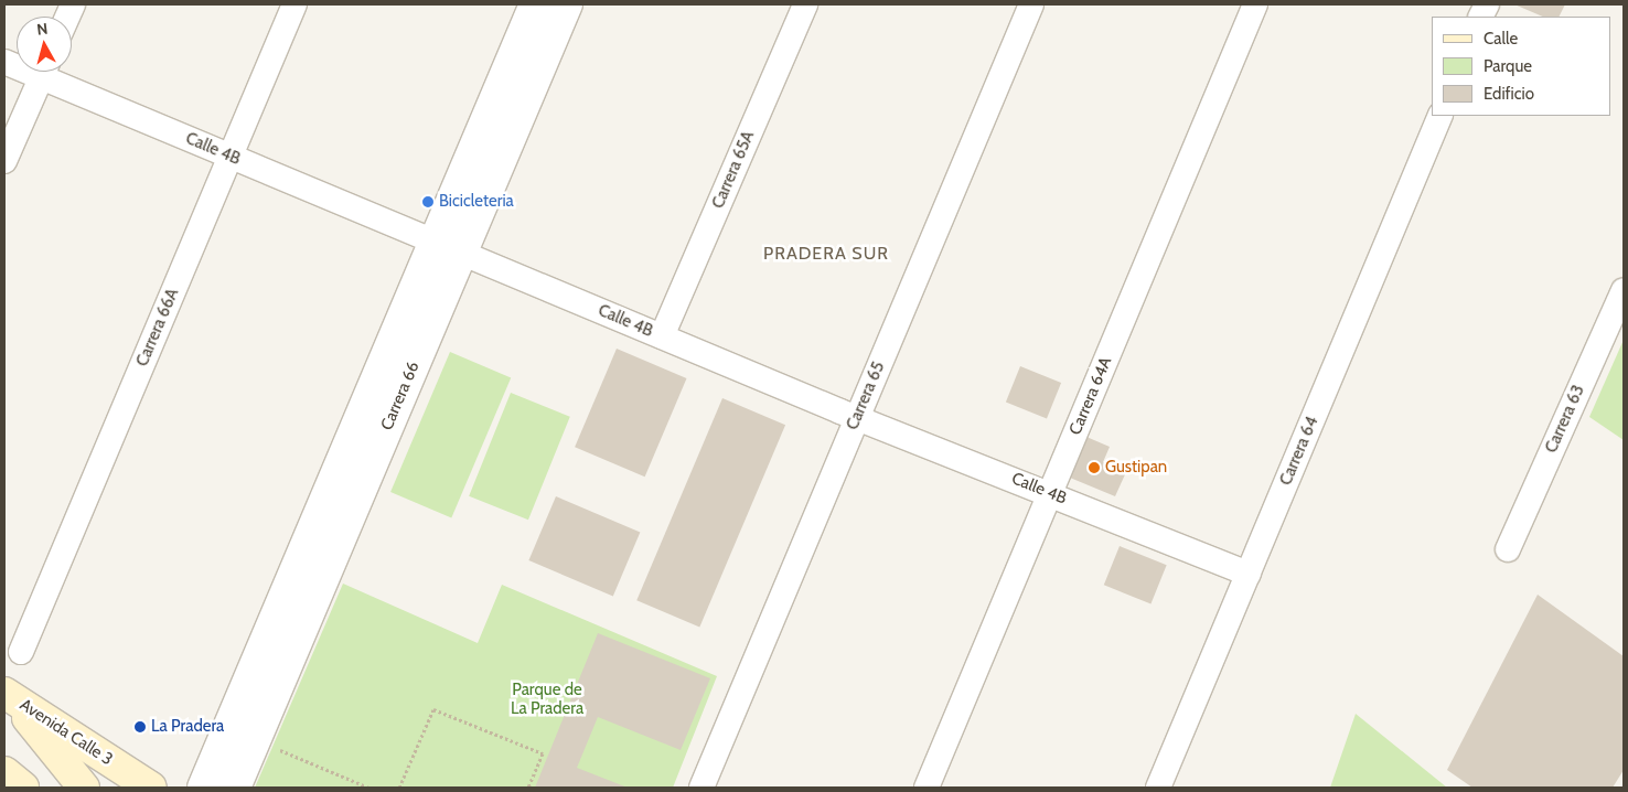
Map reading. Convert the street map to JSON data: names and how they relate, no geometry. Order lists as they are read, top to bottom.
{
  "streets": {
    "main road": ["Avenida Calle 3"],
    "street": [
      "Calle 4B",
      "Carrera 65A",
      "Carrera 66A",
      "Carrera 66",
      "Carrera 65",
      "Carrera 64A",
      "Carrera 63",
      "Carrera 64"
    ]
  },
  "crossings": [
    ["Calle 4B", "Carrera 65A"],
    ["Calle 4B", "Carrera 66A"],
    ["Calle 4B", "Carrera 66"],
    ["Calle 4B", "Carrera 65"],
    ["Calle 4B", "Carrera 64A"],
    ["Calle 4B", "Carrera 64"]
  ],
  "districts": ["PRADERA SUR"],
  "parks": ["Parque de La Pradera"],
  "places": ["Bicicleteria", "Gustipan", "La Pradera"],
  "legend": ["Calle", "Parque", "Edificio"],
  "north": "top"
}
